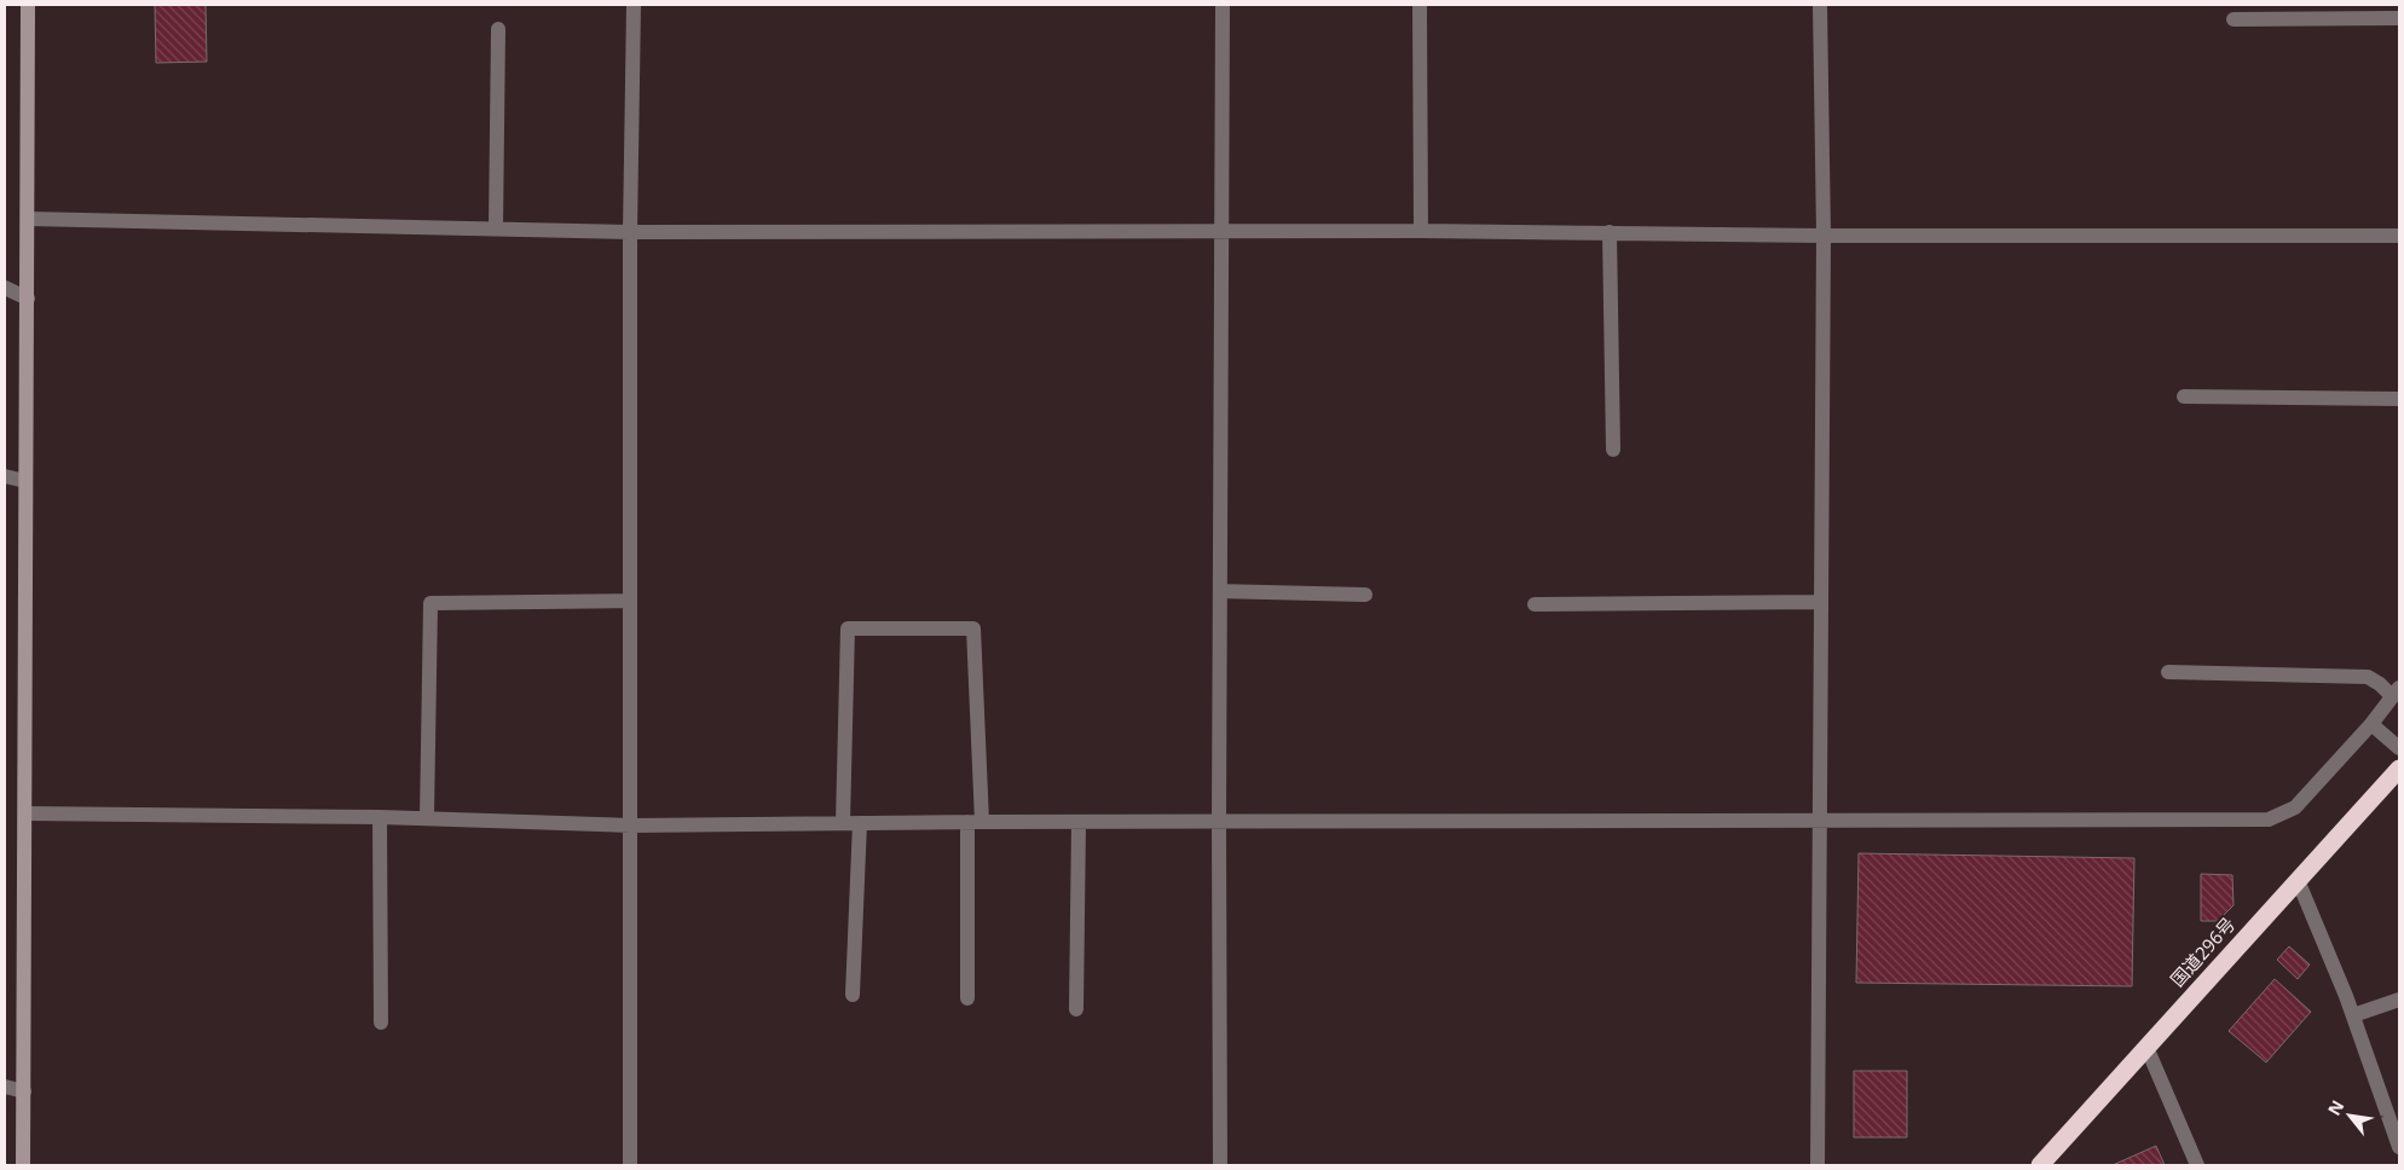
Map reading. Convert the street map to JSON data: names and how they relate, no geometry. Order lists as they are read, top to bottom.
{
  "streets": {
    "highway": ["国道296号"]
  },
  "north": "top left"
}
